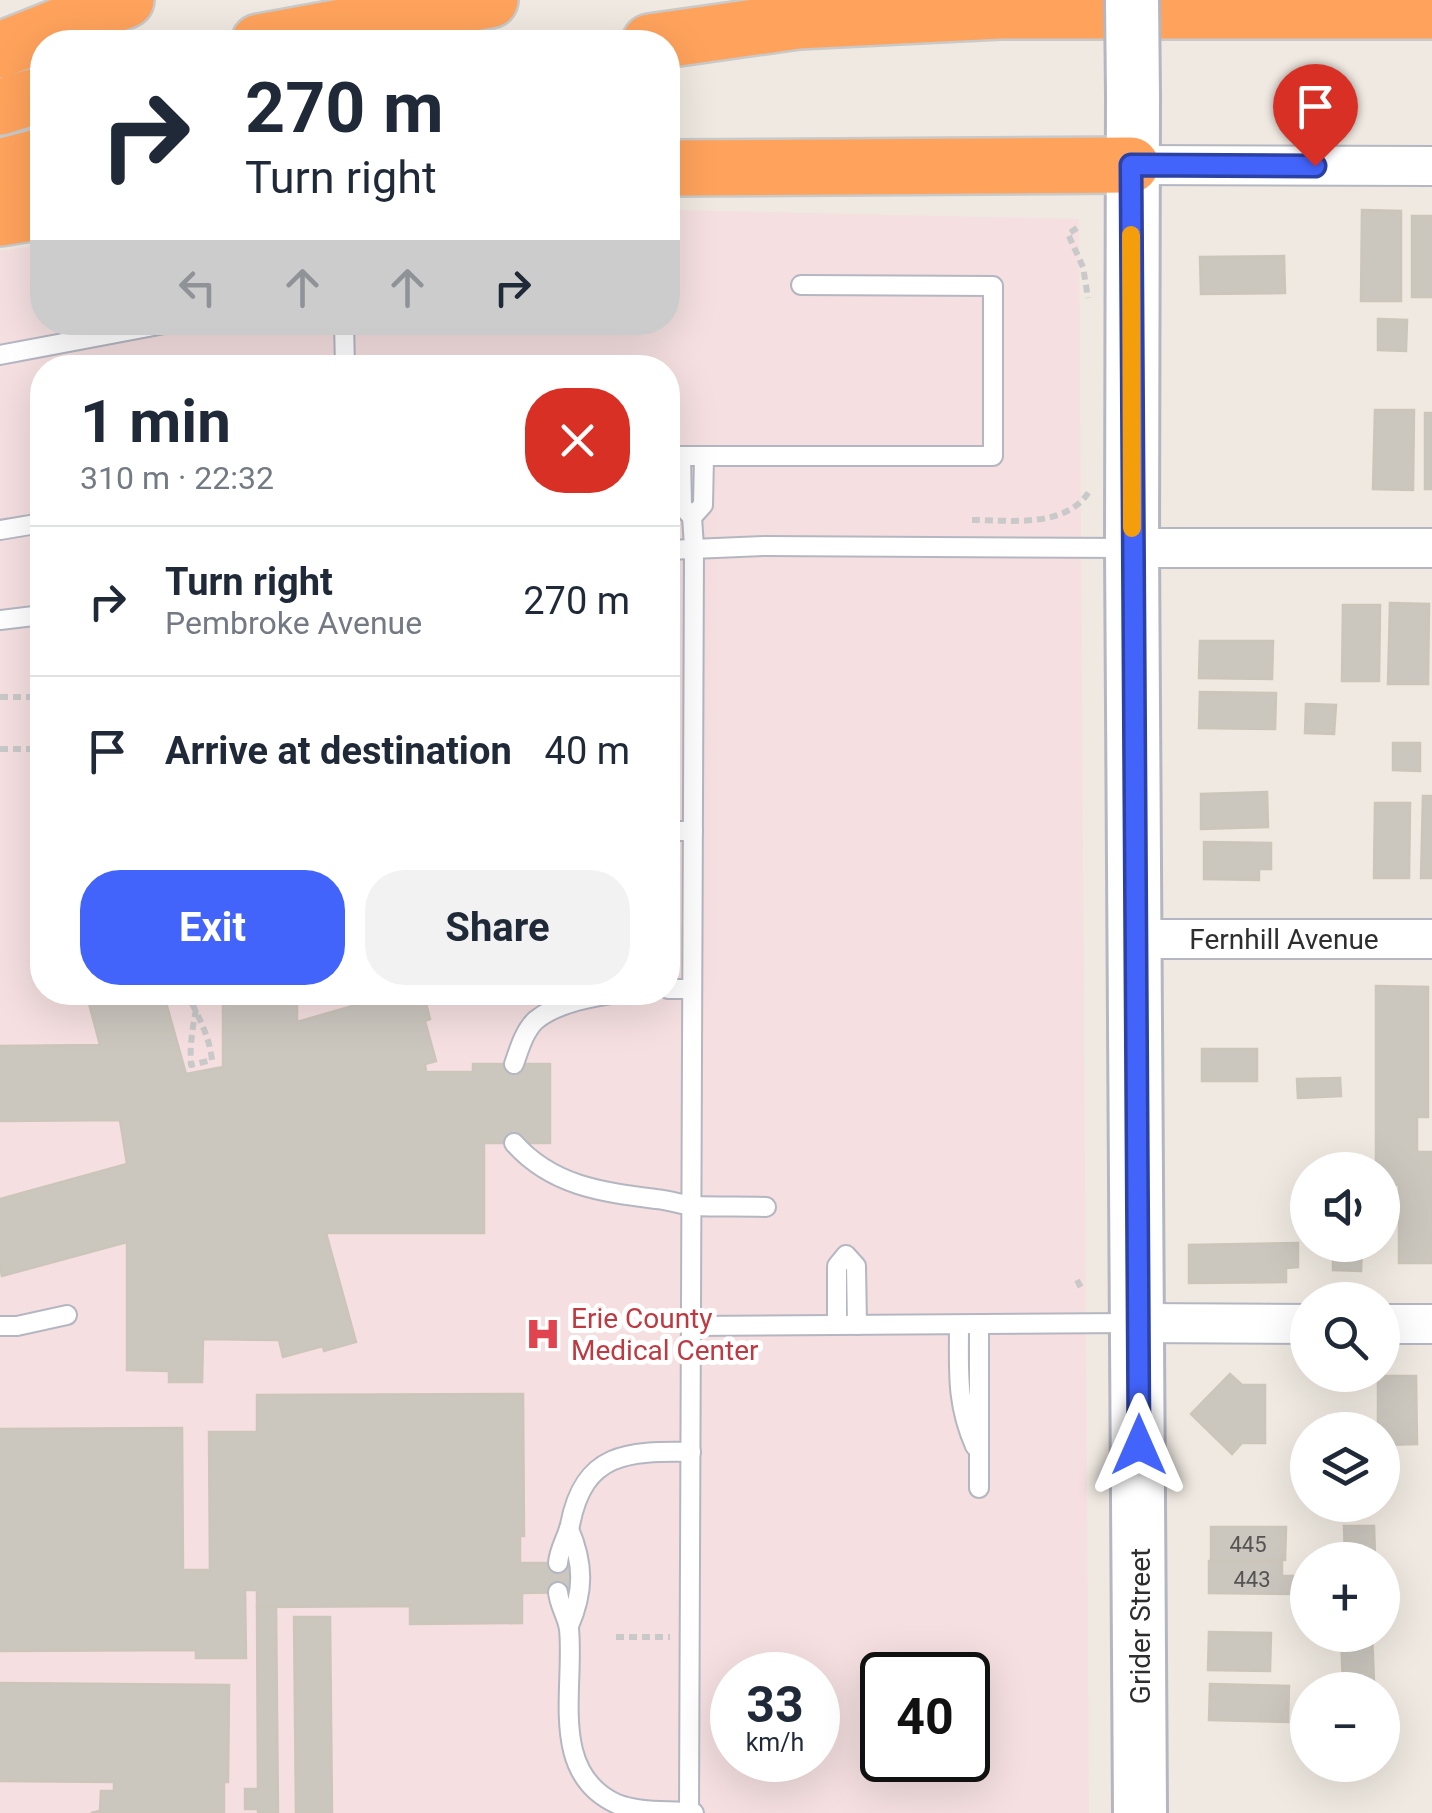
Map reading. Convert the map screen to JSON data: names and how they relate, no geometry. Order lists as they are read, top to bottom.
{
  "streets": {
    "street": ["Fernhill Avenue", "Grider Street"]
  },
  "crossings": [
    ["Fernhill Avenue", "Grider Street"]
  ],
  "places": {
    "hospital": ["Erie County Medical Center"]
  },
  "house_numbers": ["445", "443"],
  "page": {
    "turn": ["270 m", "Turn right"],
    "heading": ["1 min", "310 m · 22:32"],
    "list": [
      {
        "name": "Turn right",
        "note": "Pembroke Avenue",
        "value": "270 m"
      },
      {
        "name": "Arrive at destination",
        "value": "40 m"
      }
    ],
    "buttons": ["Exit", "Share"],
    "map_buttons": ["+", "−"],
    "speed": "33 km/h",
    "limit": "40"
  }
}
